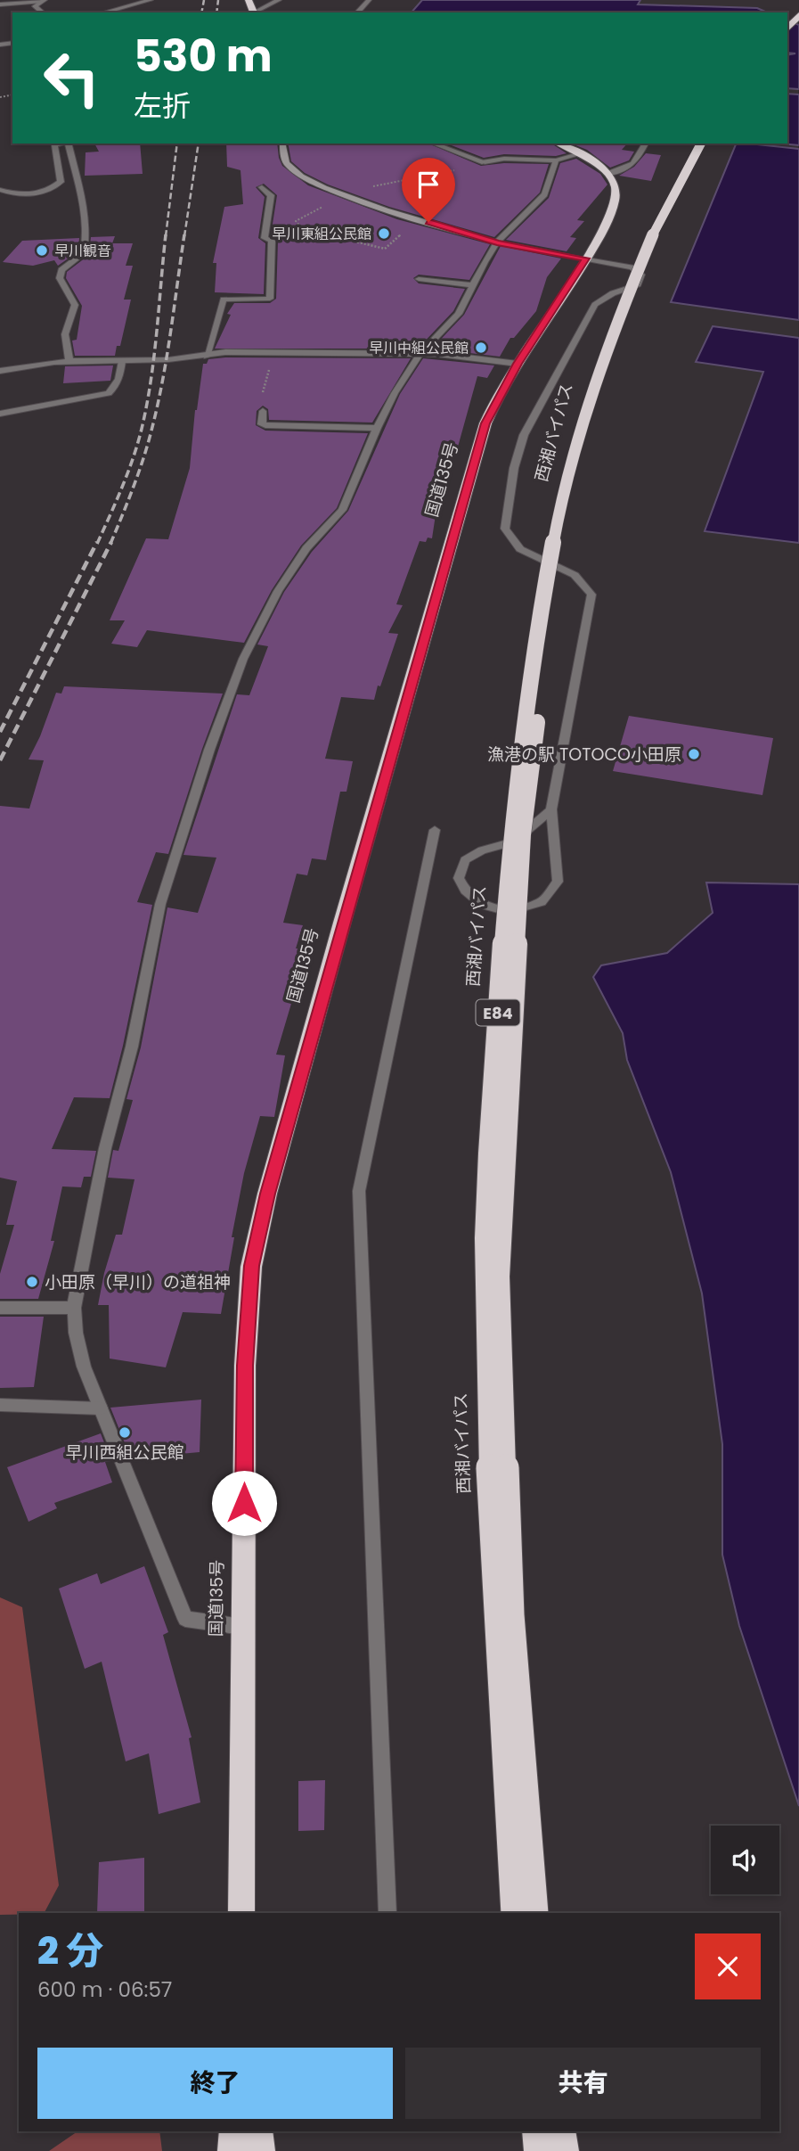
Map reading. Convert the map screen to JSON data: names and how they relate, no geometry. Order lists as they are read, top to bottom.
{
  "streets": {
    "highway": ["西湘バイパス", "国道135号", "E84"]
  },
  "places": [
    "早川東組公民館",
    "早川観音",
    "早川中組公民館",
    "漁港の駅 TOTOCO小田原",
    "小田原（早川）の道祖神",
    "早川西組公民館"
  ],
  "page": {
    "turn": ["530 m", "左折"],
    "heading": ["2 分", "600 m · 06:57"],
    "buttons": ["終了", "共有"]
  }
}
